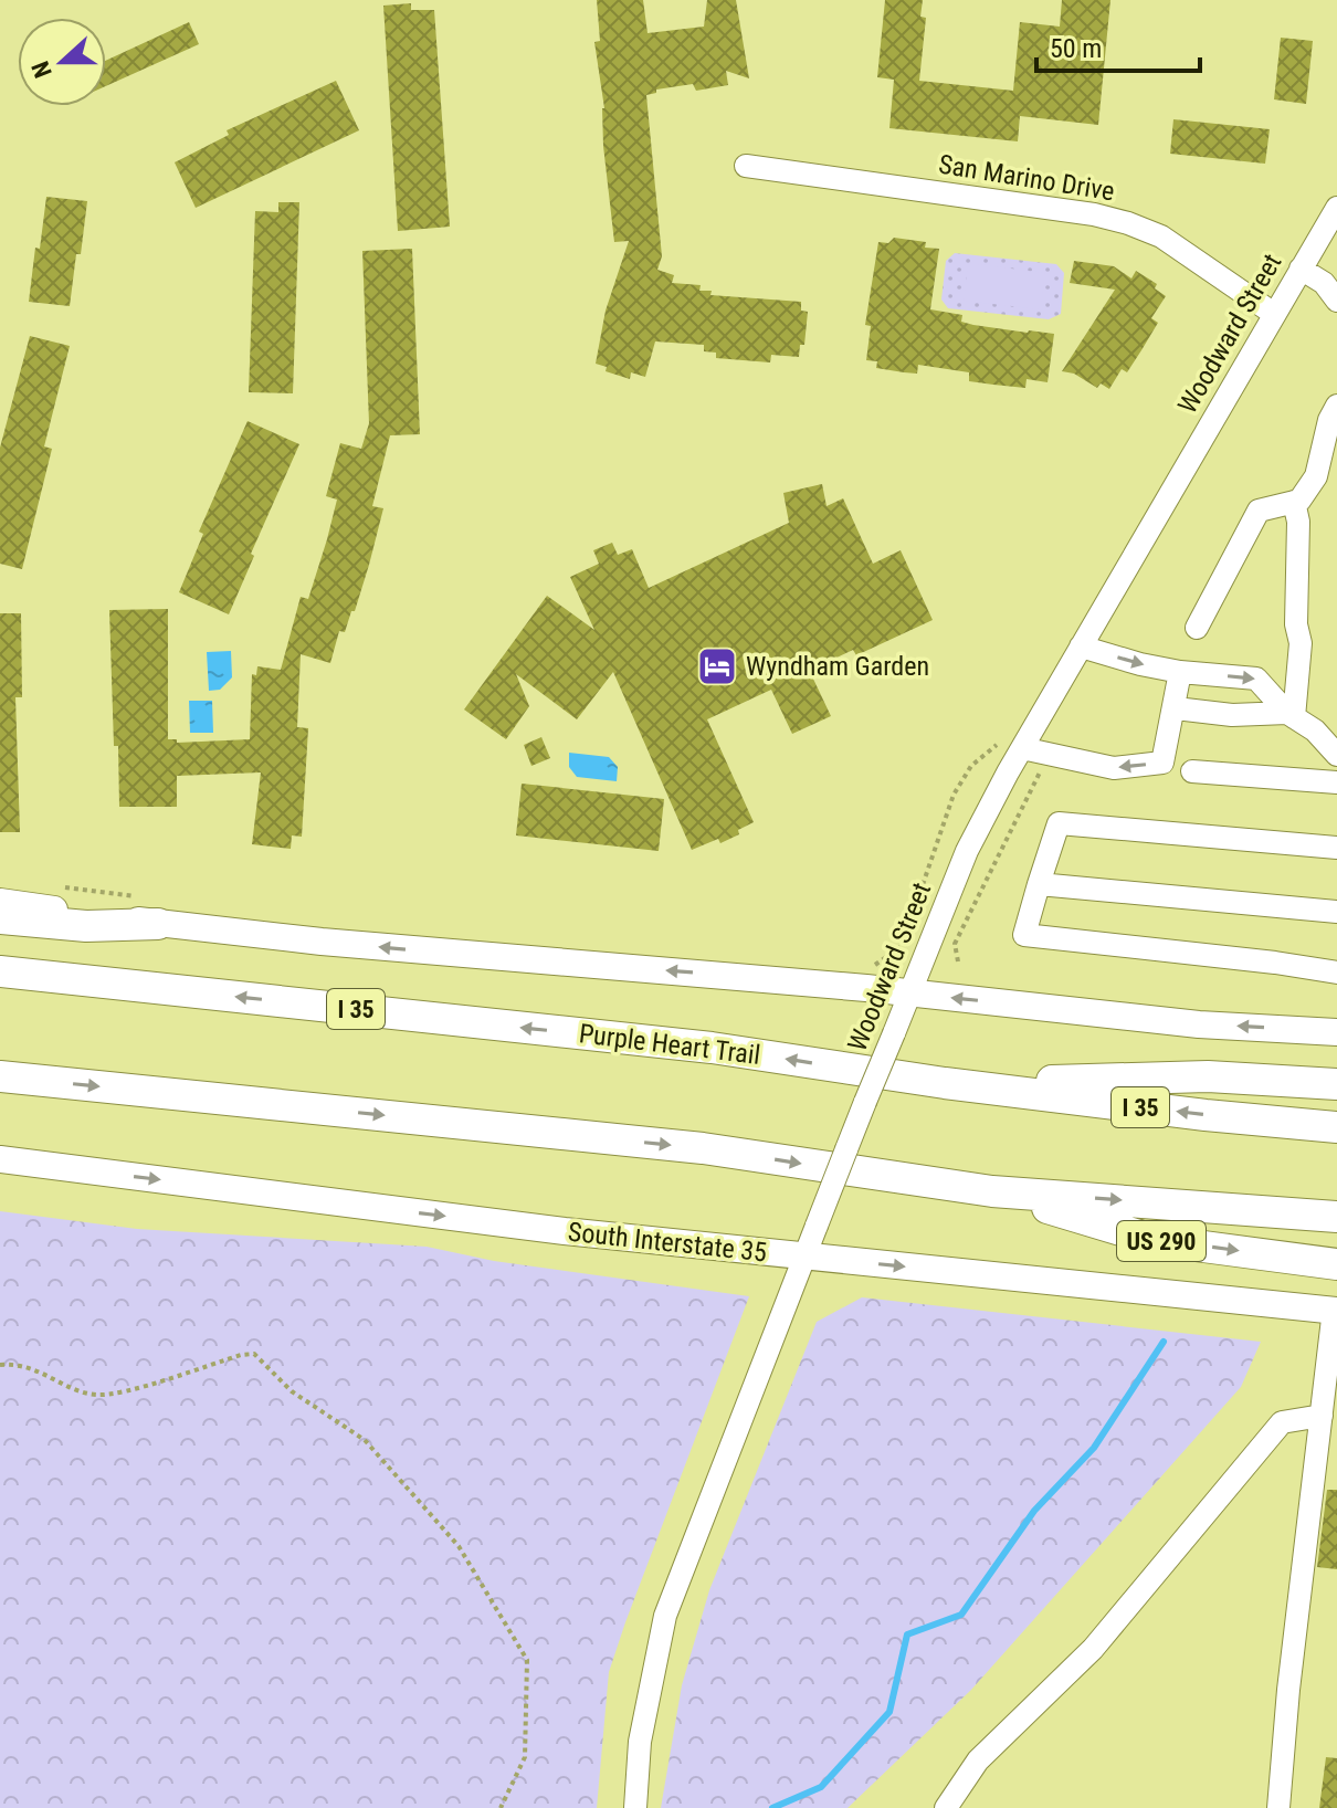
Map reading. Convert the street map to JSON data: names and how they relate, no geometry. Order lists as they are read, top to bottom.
{
  "streets": {
    "highway": ["I 35", "Purple Heart Trail", "US 290"],
    "main road": ["South Interstate 35"],
    "street": ["San Marino Drive", "Woodward Street"]
  },
  "crossings": [
    ["San Marino Drive", "Woodward Street"],
    ["Woodward Street", "South Interstate 35"]
  ],
  "one_way": ["South Interstate 35"],
  "places": {
    "hotel": ["Wyndham Garden"]
  },
  "scale_bar": "50 m",
  "north": "left"
}
